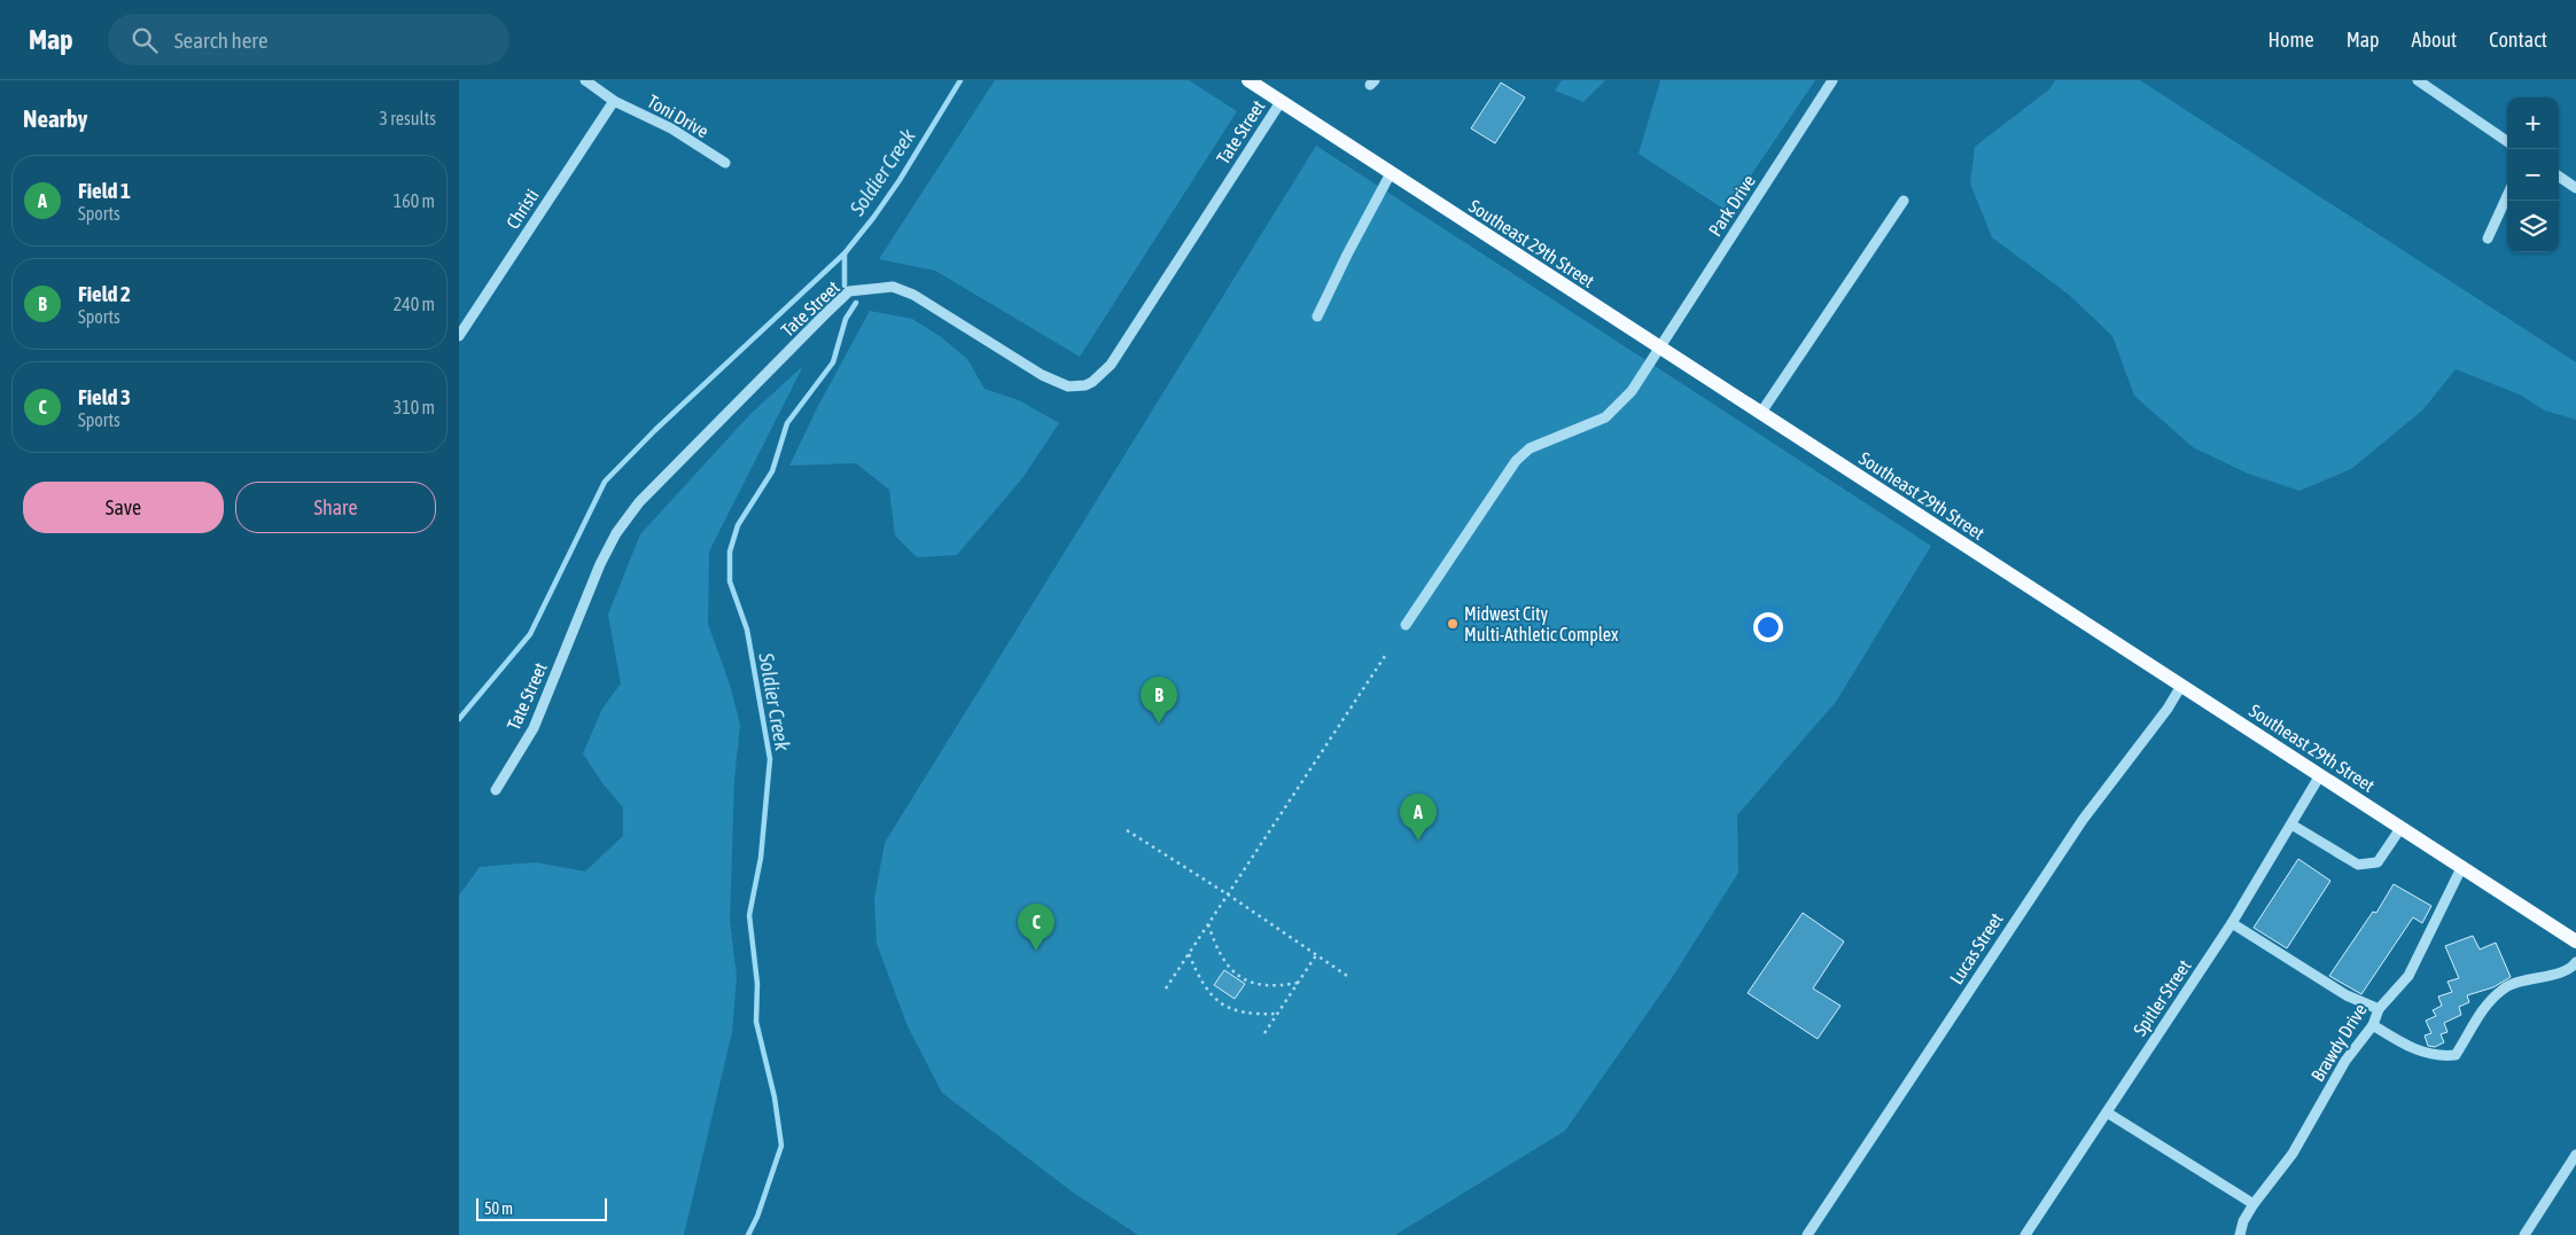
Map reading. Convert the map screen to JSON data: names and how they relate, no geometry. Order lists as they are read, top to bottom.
{
  "streets": {
    "main road": ["Southeast 29th Street"],
    "street": [
      "Toni Drive",
      "Tate Street",
      "Park Drive",
      "Christi",
      "Lucas Street",
      "Spitler Street",
      "Brawdy Drive"
    ]
  },
  "crossings": [
    ["Toni Drive", "Christi"],
    ["Tate Street", "Southeast 29th Street"],
    ["Park Drive", "Southeast 29th Street"],
    ["Southeast 29th Street", "Lucas Street"],
    ["Southeast 29th Street", "Spitler Street"],
    ["Southeast 29th Street", "Brawdy Drive"]
  ],
  "water": ["Soldier Creek"],
  "places": ["Midwest City Multi-Athletic Complex"],
  "scale_bar": "50 m",
  "page": {
    "header": "Map",
    "search": "Search here",
    "nav": [
      "Home",
      "Map",
      "About",
      "Contact"
    ],
    "heading": ["Nearby", "3 results"],
    "map_buttons": ["+", "−"],
    "list": [
      {
        "mark": "A",
        "name": "Field 1",
        "note": "Sports",
        "value": "160 m"
      },
      {
        "mark": "B",
        "name": "Field 2",
        "note": "Sports",
        "value": "240 m"
      },
      {
        "mark": "C",
        "name": "Field 3",
        "note": "Sports",
        "value": "310 m"
      }
    ],
    "buttons": ["Save", "Share"],
    "pins": ["B", "A", "C"],
    "scale": "50 m"
  }
}
